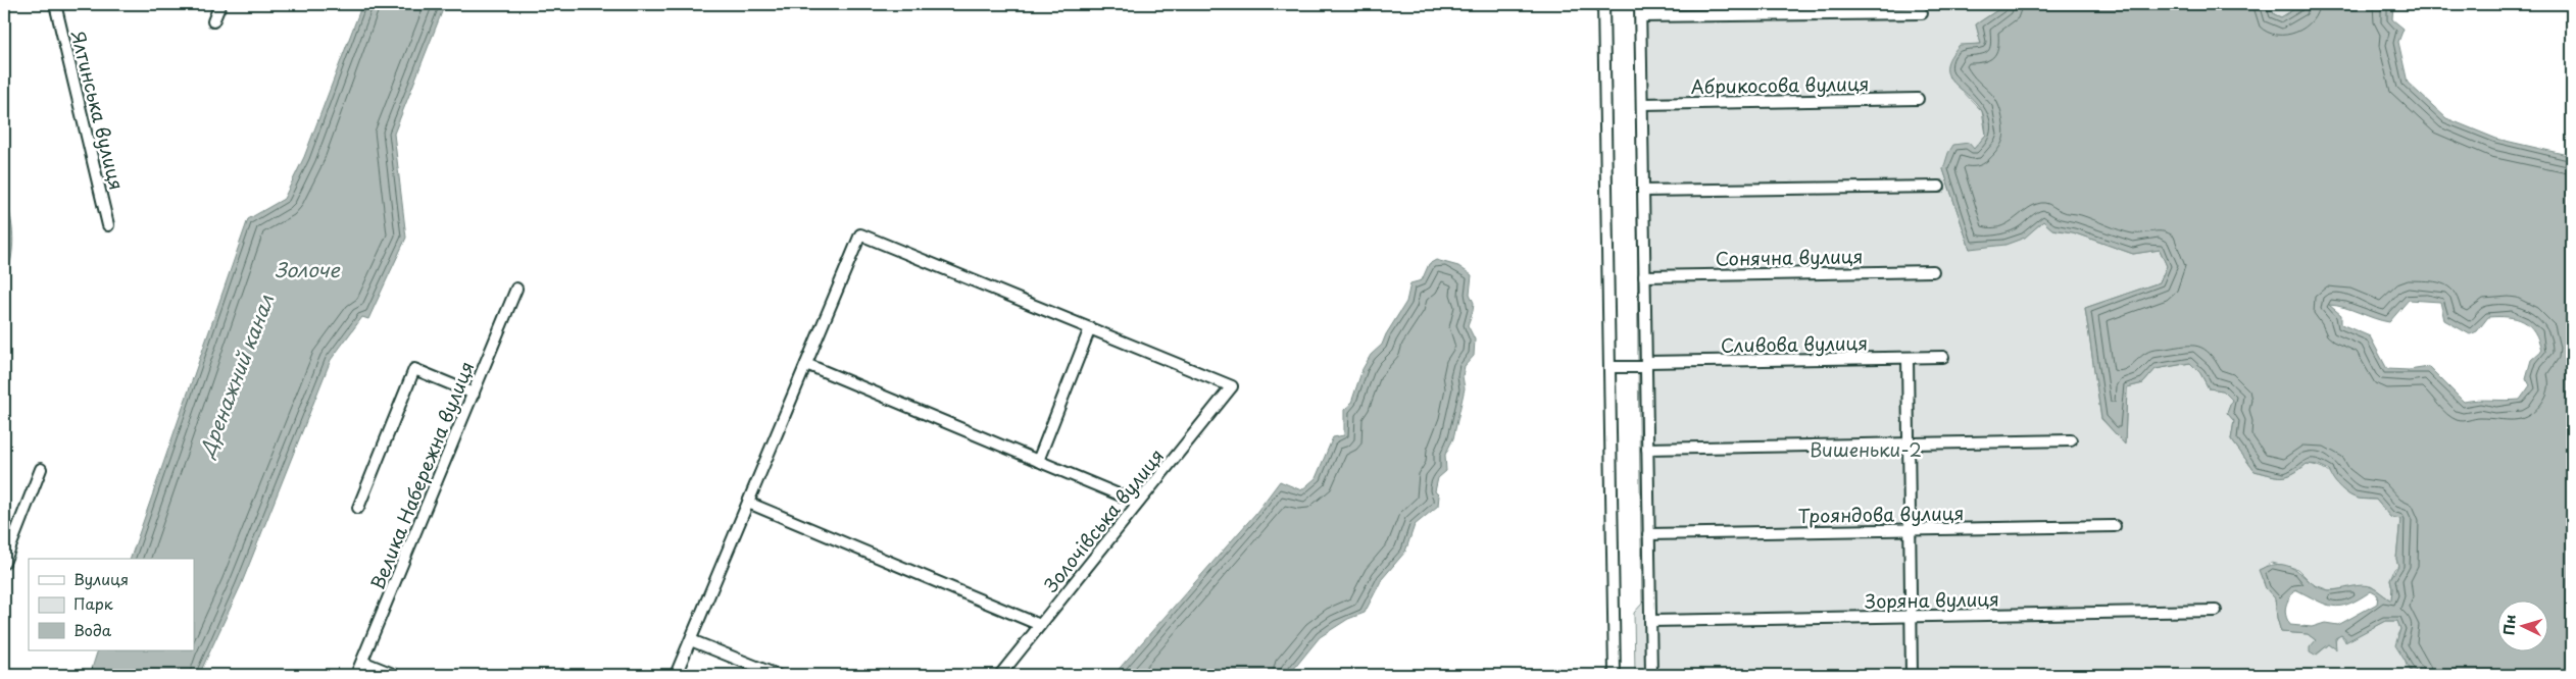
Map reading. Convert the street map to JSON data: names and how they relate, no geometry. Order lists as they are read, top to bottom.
{
  "streets": {
    "street": [
      "Абрикосова вулиця",
      "Ялтинська вулиця",
      "Сонячна вулиця",
      "Сливова вулиця",
      "Велика Набережна вулиця",
      "Трояндова вулиця",
      "Золочівська вулиця",
      "Зоряна вулиця"
    ]
  },
  "water": ["Золоче", "Дренажний канал"],
  "parks": ["Вишеньки-2"],
  "legend": ["Вулиця", "Парк", "Вода"],
  "north": "left"
}
